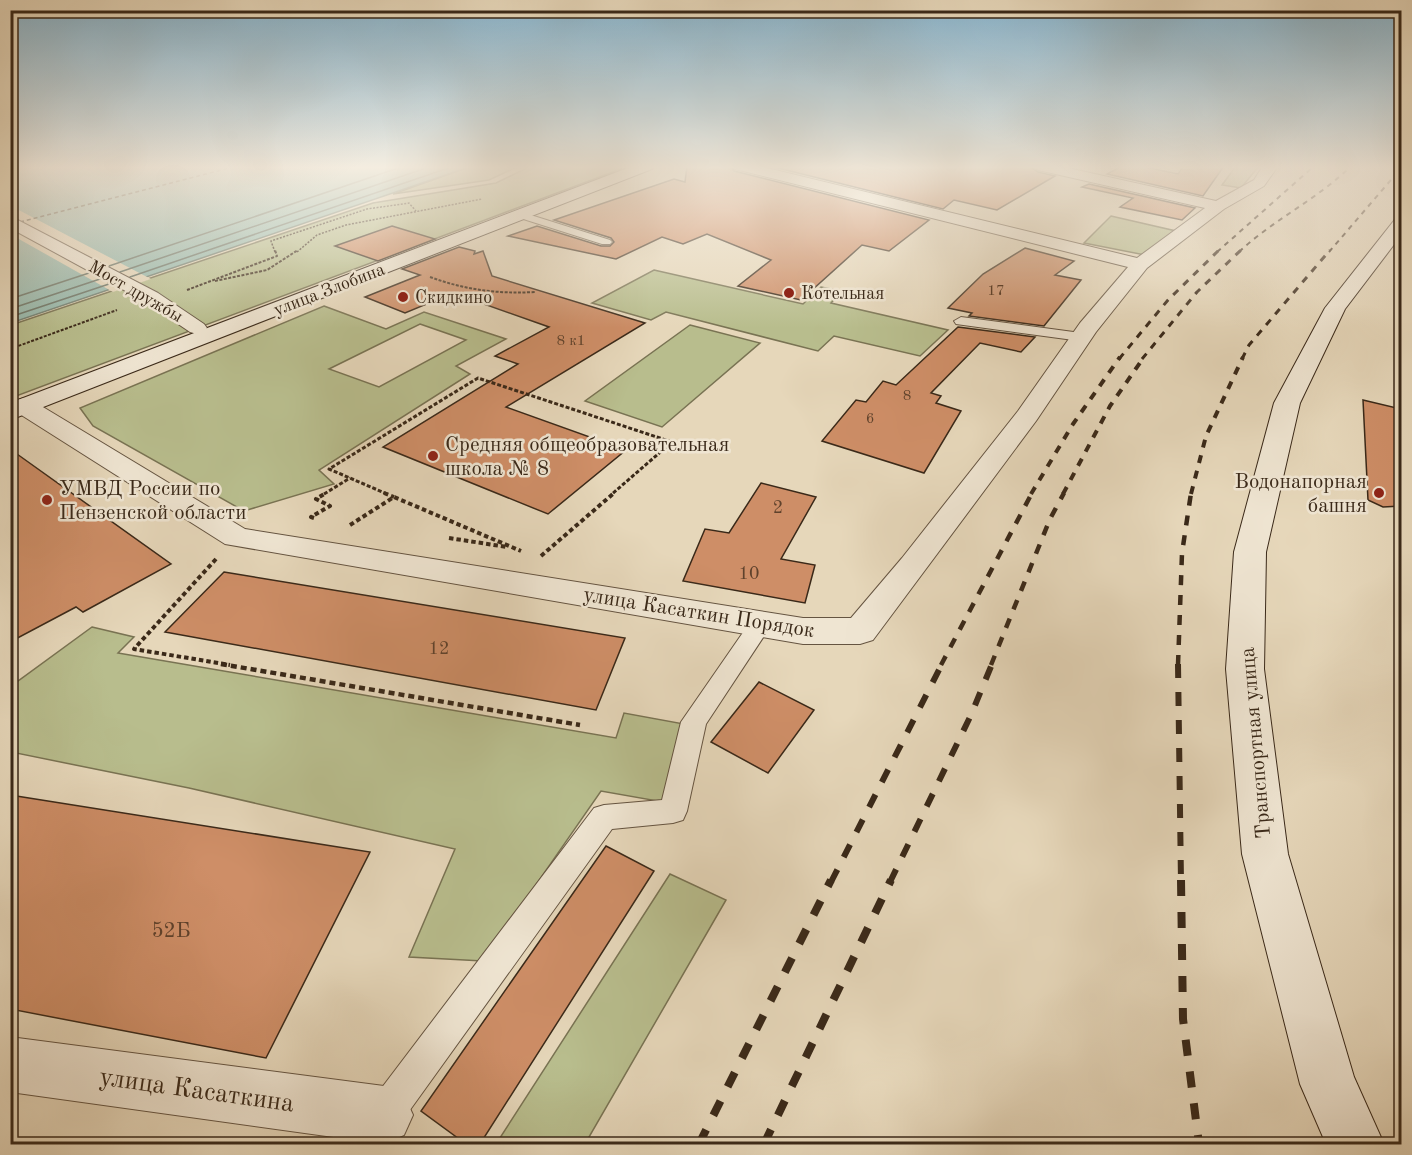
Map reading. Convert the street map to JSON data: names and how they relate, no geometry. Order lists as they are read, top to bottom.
{
  "streets": {
    "street": [
      "улица Злобина",
      "Мост дружбы",
      "улица Касаткин Порядок",
      "Транспортная улица",
      "улица Касаткина"
    ]
  },
  "crossings": [
    ["улица Злобина", "улица Касаткин Порядок"]
  ],
  "places": [
    "Котельная",
    "Скидкино",
    "Средняя общеобразовательная школа № 8",
    "Водонапорная башня",
    "УМВД России по Пензенской области"
  ],
  "house_numbers": [
    "17",
    "8 к1",
    "8",
    "6",
    "2",
    "10",
    "12",
    "52Б"
  ]
}
